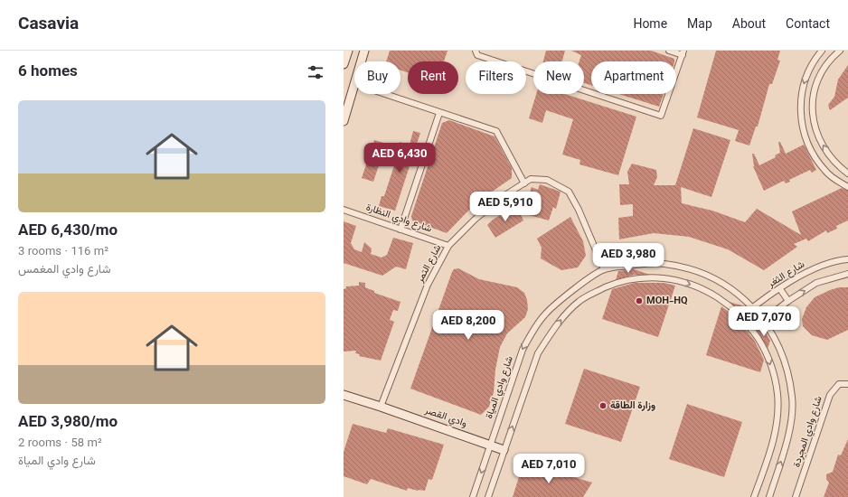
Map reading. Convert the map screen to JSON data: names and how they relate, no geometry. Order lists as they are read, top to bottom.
{
  "streets": {
    "street": [
      "شارع وادي النظارة",
      "شارع التمر",
      "شارع الثغر",
      "شارع وادي المياة",
      "وادي القصر",
      "شارع وادي المجردة"
    ]
  },
  "crossings": [
    ["شارع وادي النظارة", "شارع التمر"],
    ["شارع التمر", "شارع وادي المياة"],
    ["شارع التمر", "وادي القصر"],
    ["شارع الثغر", "شارع وادي المياة"],
    ["شارع وادي المياة", "وادي القصر"]
  ],
  "places": ["MOH-HQ", "وزارة الطاقة"],
  "page": {
    "header": "Casavia",
    "nav": [
      "Home",
      "Map",
      "About",
      "Contact"
    ],
    "heading": "6 homes",
    "chip": [
      "Buy",
      "Rent",
      "Filters",
      "New",
      "Apartment"
    ],
    "list": [
      {
        "name": "AED 6,430/mo",
        "note": "3 rooms · 116 m² · شارع وادي المغمس"
      },
      {
        "name": "AED 3,980/mo",
        "note": "2 rooms · 58 m² · شارع وادي المياة"
      }
    ],
    "price": [
      "AED 6,430",
      "AED 5,910",
      "AED 3,980",
      "AED 7,070",
      "AED 8,200",
      "AED 7,010"
    ]
  }
}
